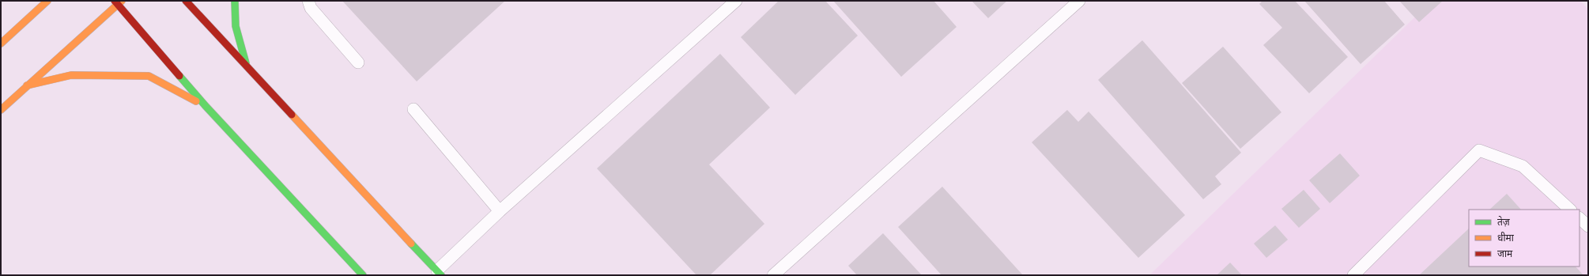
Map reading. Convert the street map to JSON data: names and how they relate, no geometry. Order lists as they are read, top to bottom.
{
  "legend": ["तेज़", "धीमा", "जाम"]
}
